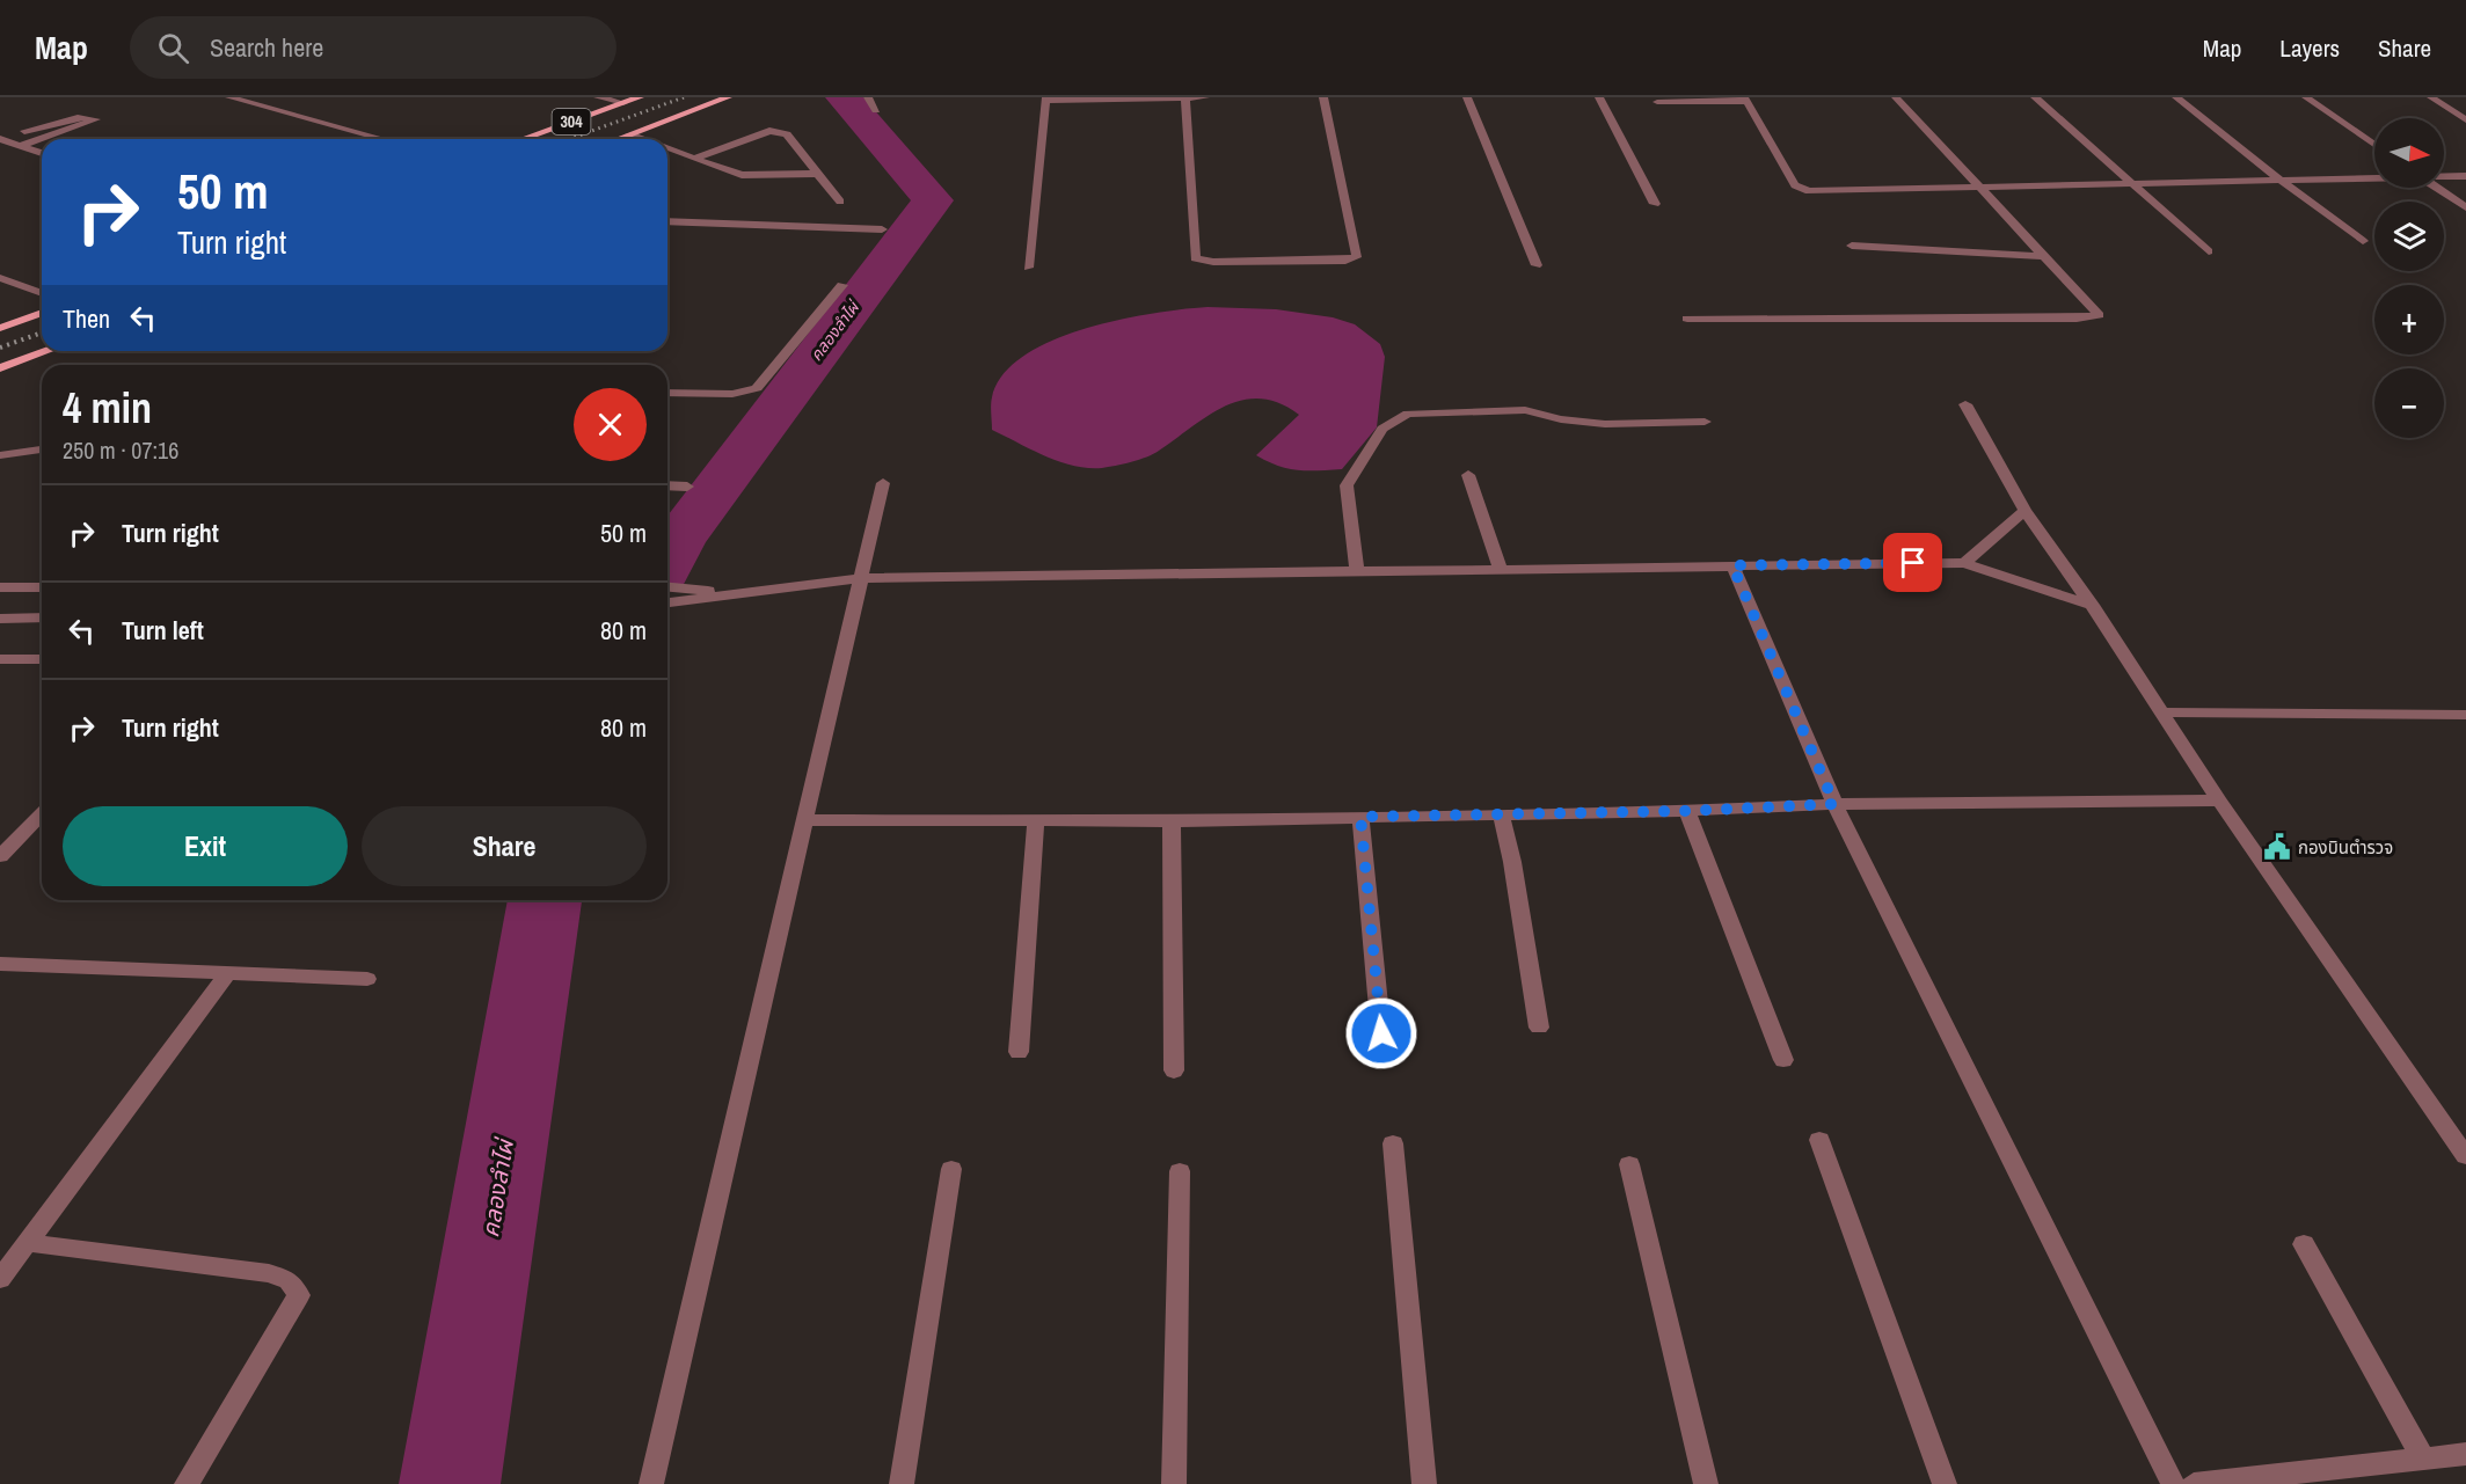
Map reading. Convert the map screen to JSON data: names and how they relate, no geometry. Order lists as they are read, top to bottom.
{
  "streets": {
    "main road": ["304"]
  },
  "water": ["คลองลำไผ่"],
  "places": {
    "public building": ["กองบินตำรวจ"]
  },
  "north": "right",
  "page": {
    "header": "Map",
    "search": "Search here",
    "nav": ["Map", "Layers", "Share"],
    "map_buttons": ["+", "−"],
    "turn": ["50 m", "Turn right"],
    "then": "Then",
    "heading": ["4 min", "250 m · 07:16"],
    "list": [
      {
        "name": "Turn right",
        "value": "50 m"
      },
      {
        "name": "Turn left",
        "value": "80 m"
      },
      {
        "name": "Turn right",
        "value": "80 m"
      }
    ],
    "buttons": ["Exit", "Share"]
  }
}
